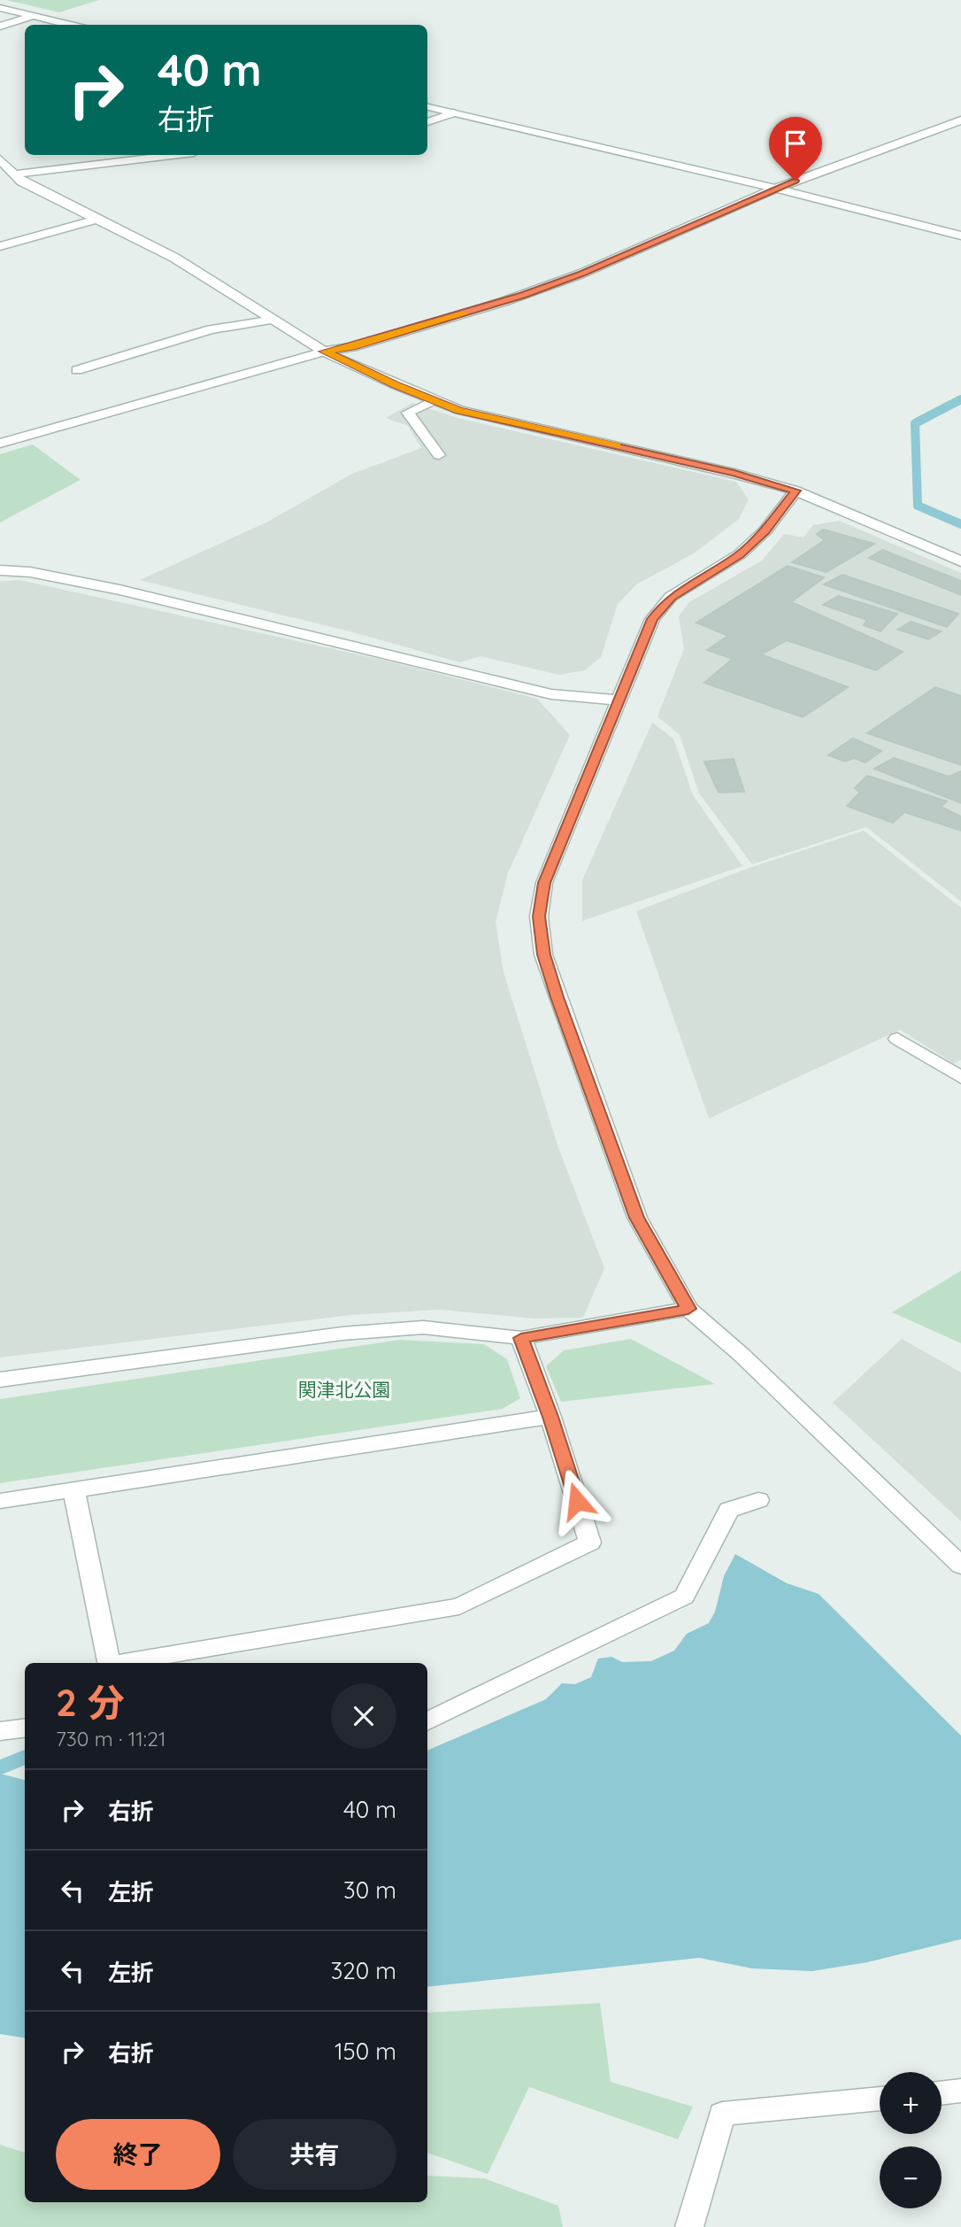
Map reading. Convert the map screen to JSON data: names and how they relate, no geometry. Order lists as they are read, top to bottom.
{
  "parks": ["関津北公園"],
  "page": {
    "turn": ["40 m", "右折"],
    "heading": ["2 分", "730 m · 11:21"],
    "list": [
      {
        "name": "右折",
        "value": "40 m"
      },
      {
        "name": "左折",
        "value": "30 m"
      },
      {
        "name": "左折",
        "value": "320 m"
      },
      {
        "name": "右折",
        "value": "150 m"
      }
    ],
    "map_buttons": ["+", "−"],
    "buttons": ["終了", "共有"]
  }
}
